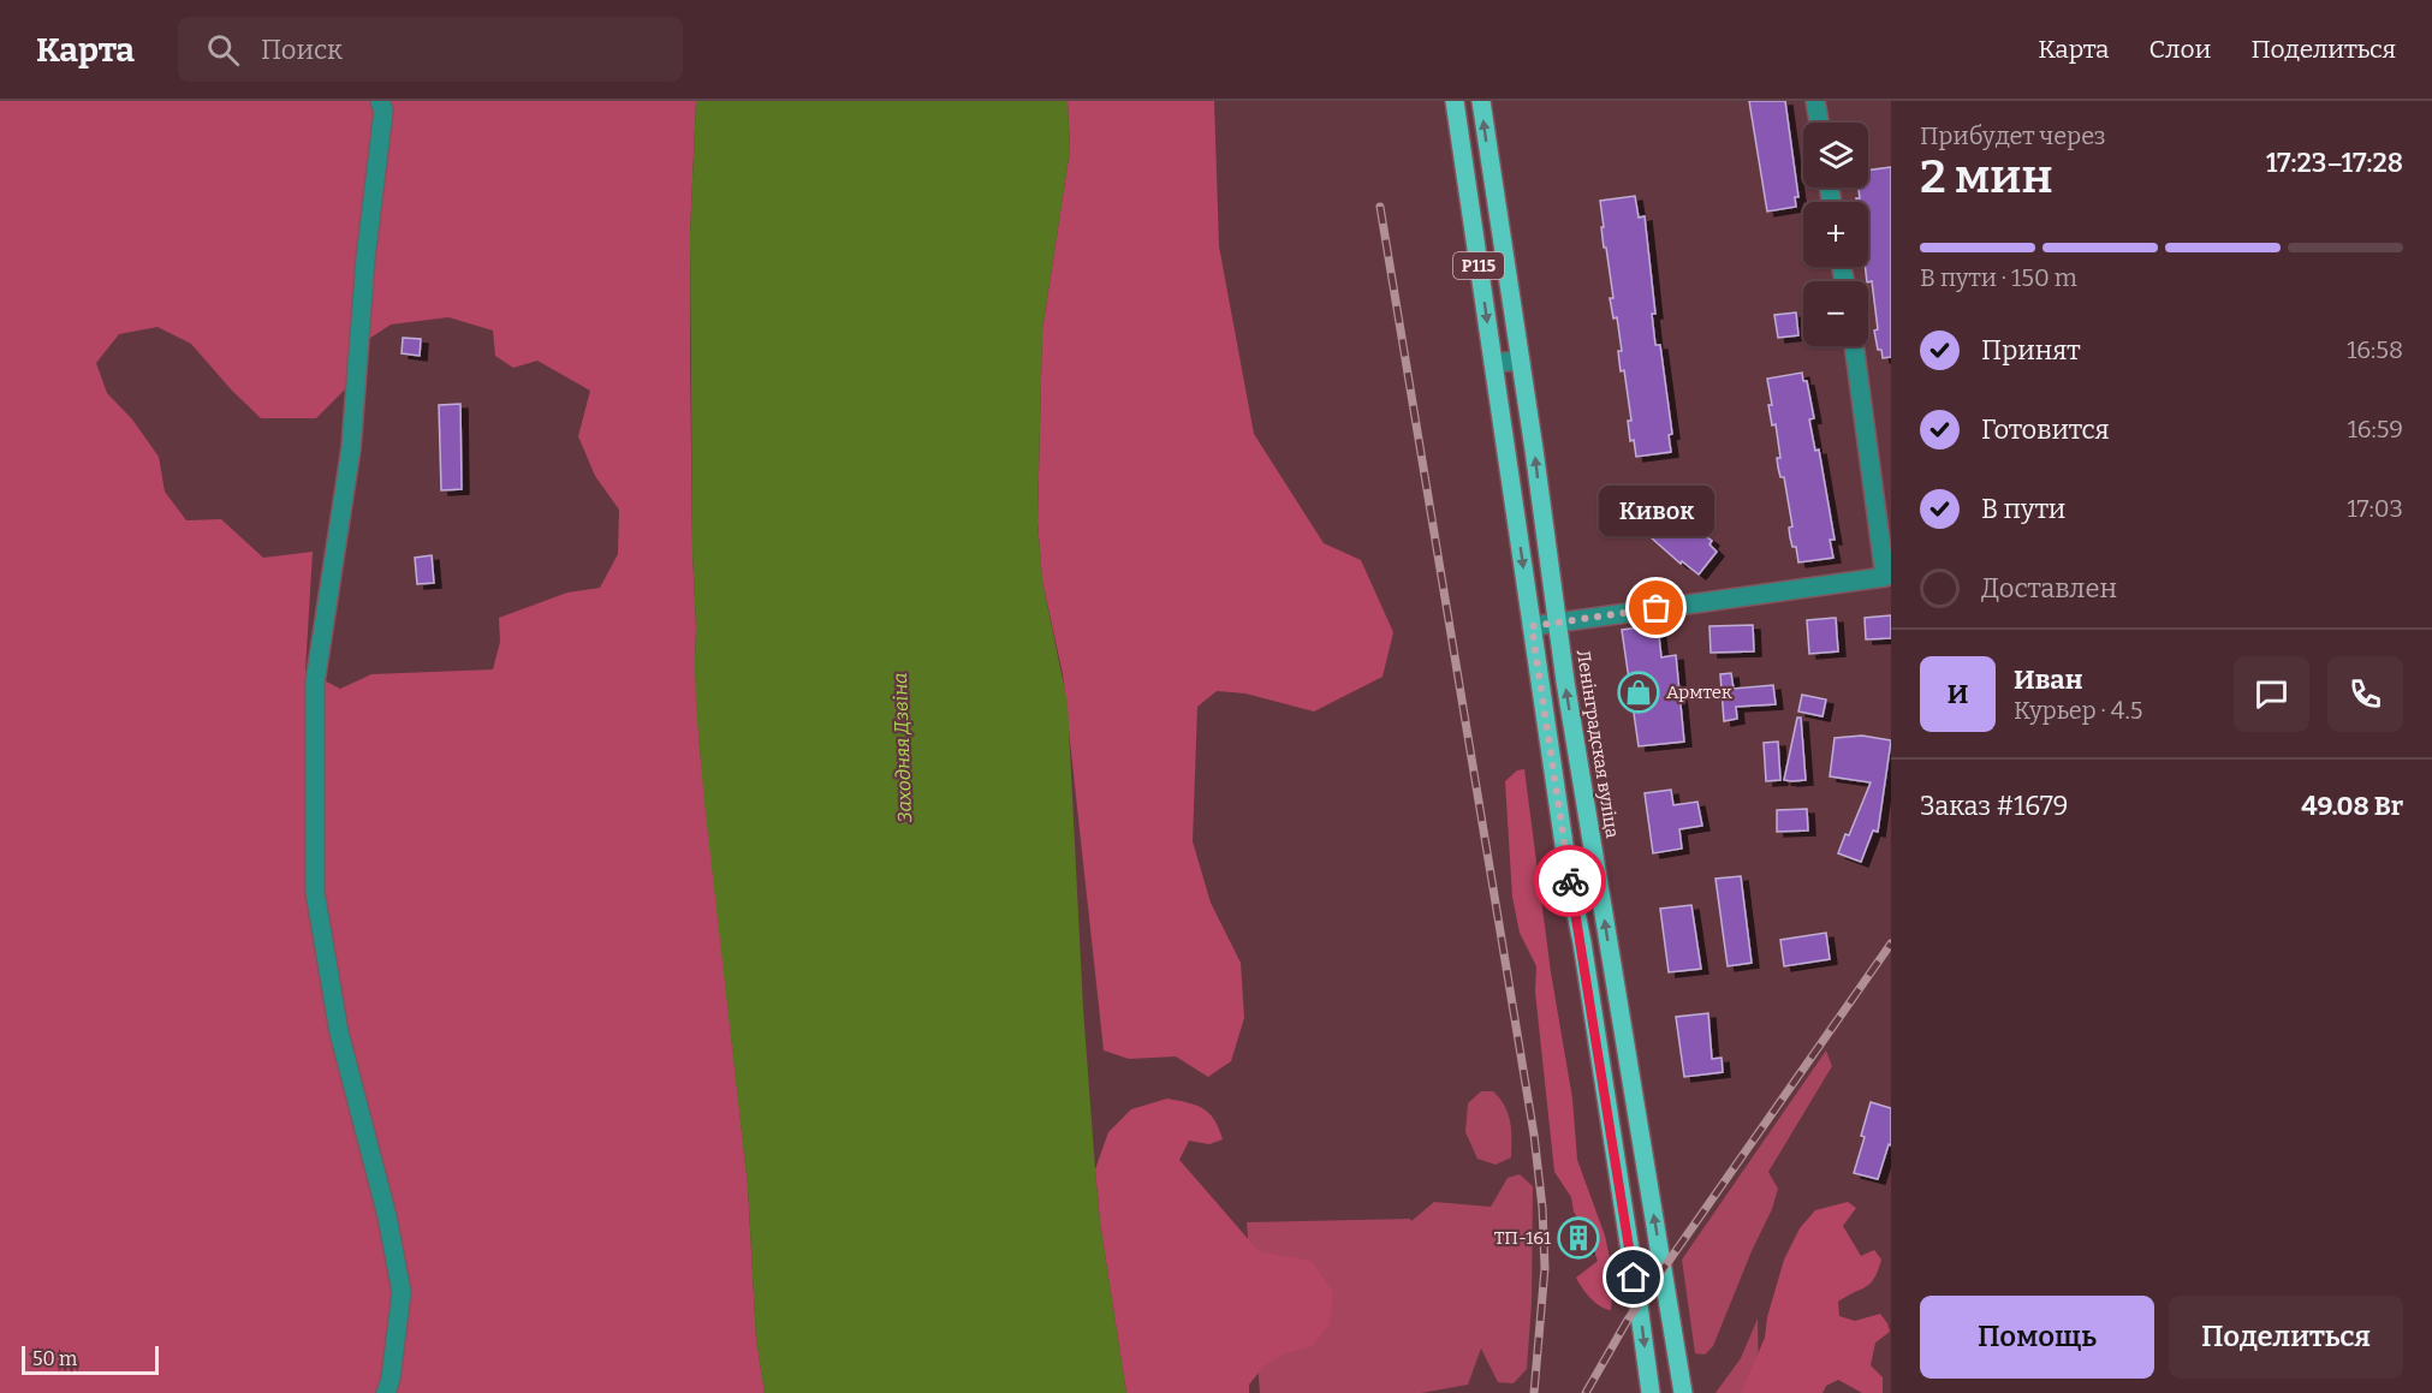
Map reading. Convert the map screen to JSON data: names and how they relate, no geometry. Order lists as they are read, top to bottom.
{
  "streets": {
    "main road": ["Р115", "Ленінградская вуліца"]
  },
  "water": ["Заходняя Дзвіна"],
  "places": {
    "other": ["Кивок"],
    "shop": ["Армтек"],
    "building": ["ТП-161"]
  },
  "scale_bar": "50 m",
  "page": {
    "header": "Карта",
    "search": "Поиск",
    "nav": ["Карта", "Слои", "Поделиться"],
    "heading": ["2 мин", "Прибудет через", "17:23–17:28"],
    "panel": [
      "Иван",
      "Курьер · 4.5",
      "Заказ #1679",
      "49.08 Br"
    ],
    "map_buttons": ["+", "−"],
    "bar": "В пути · 150 m",
    "list": [
      ["Принят", "16:58"],
      ["Готовится", "16:59"],
      ["В пути", "17:03"],
      "Доставлен"
    ],
    "bubble": "Кивок",
    "round": "И",
    "buttons": ["Помощь", "Поделиться"],
    "scale": "50 m"
  }
}
